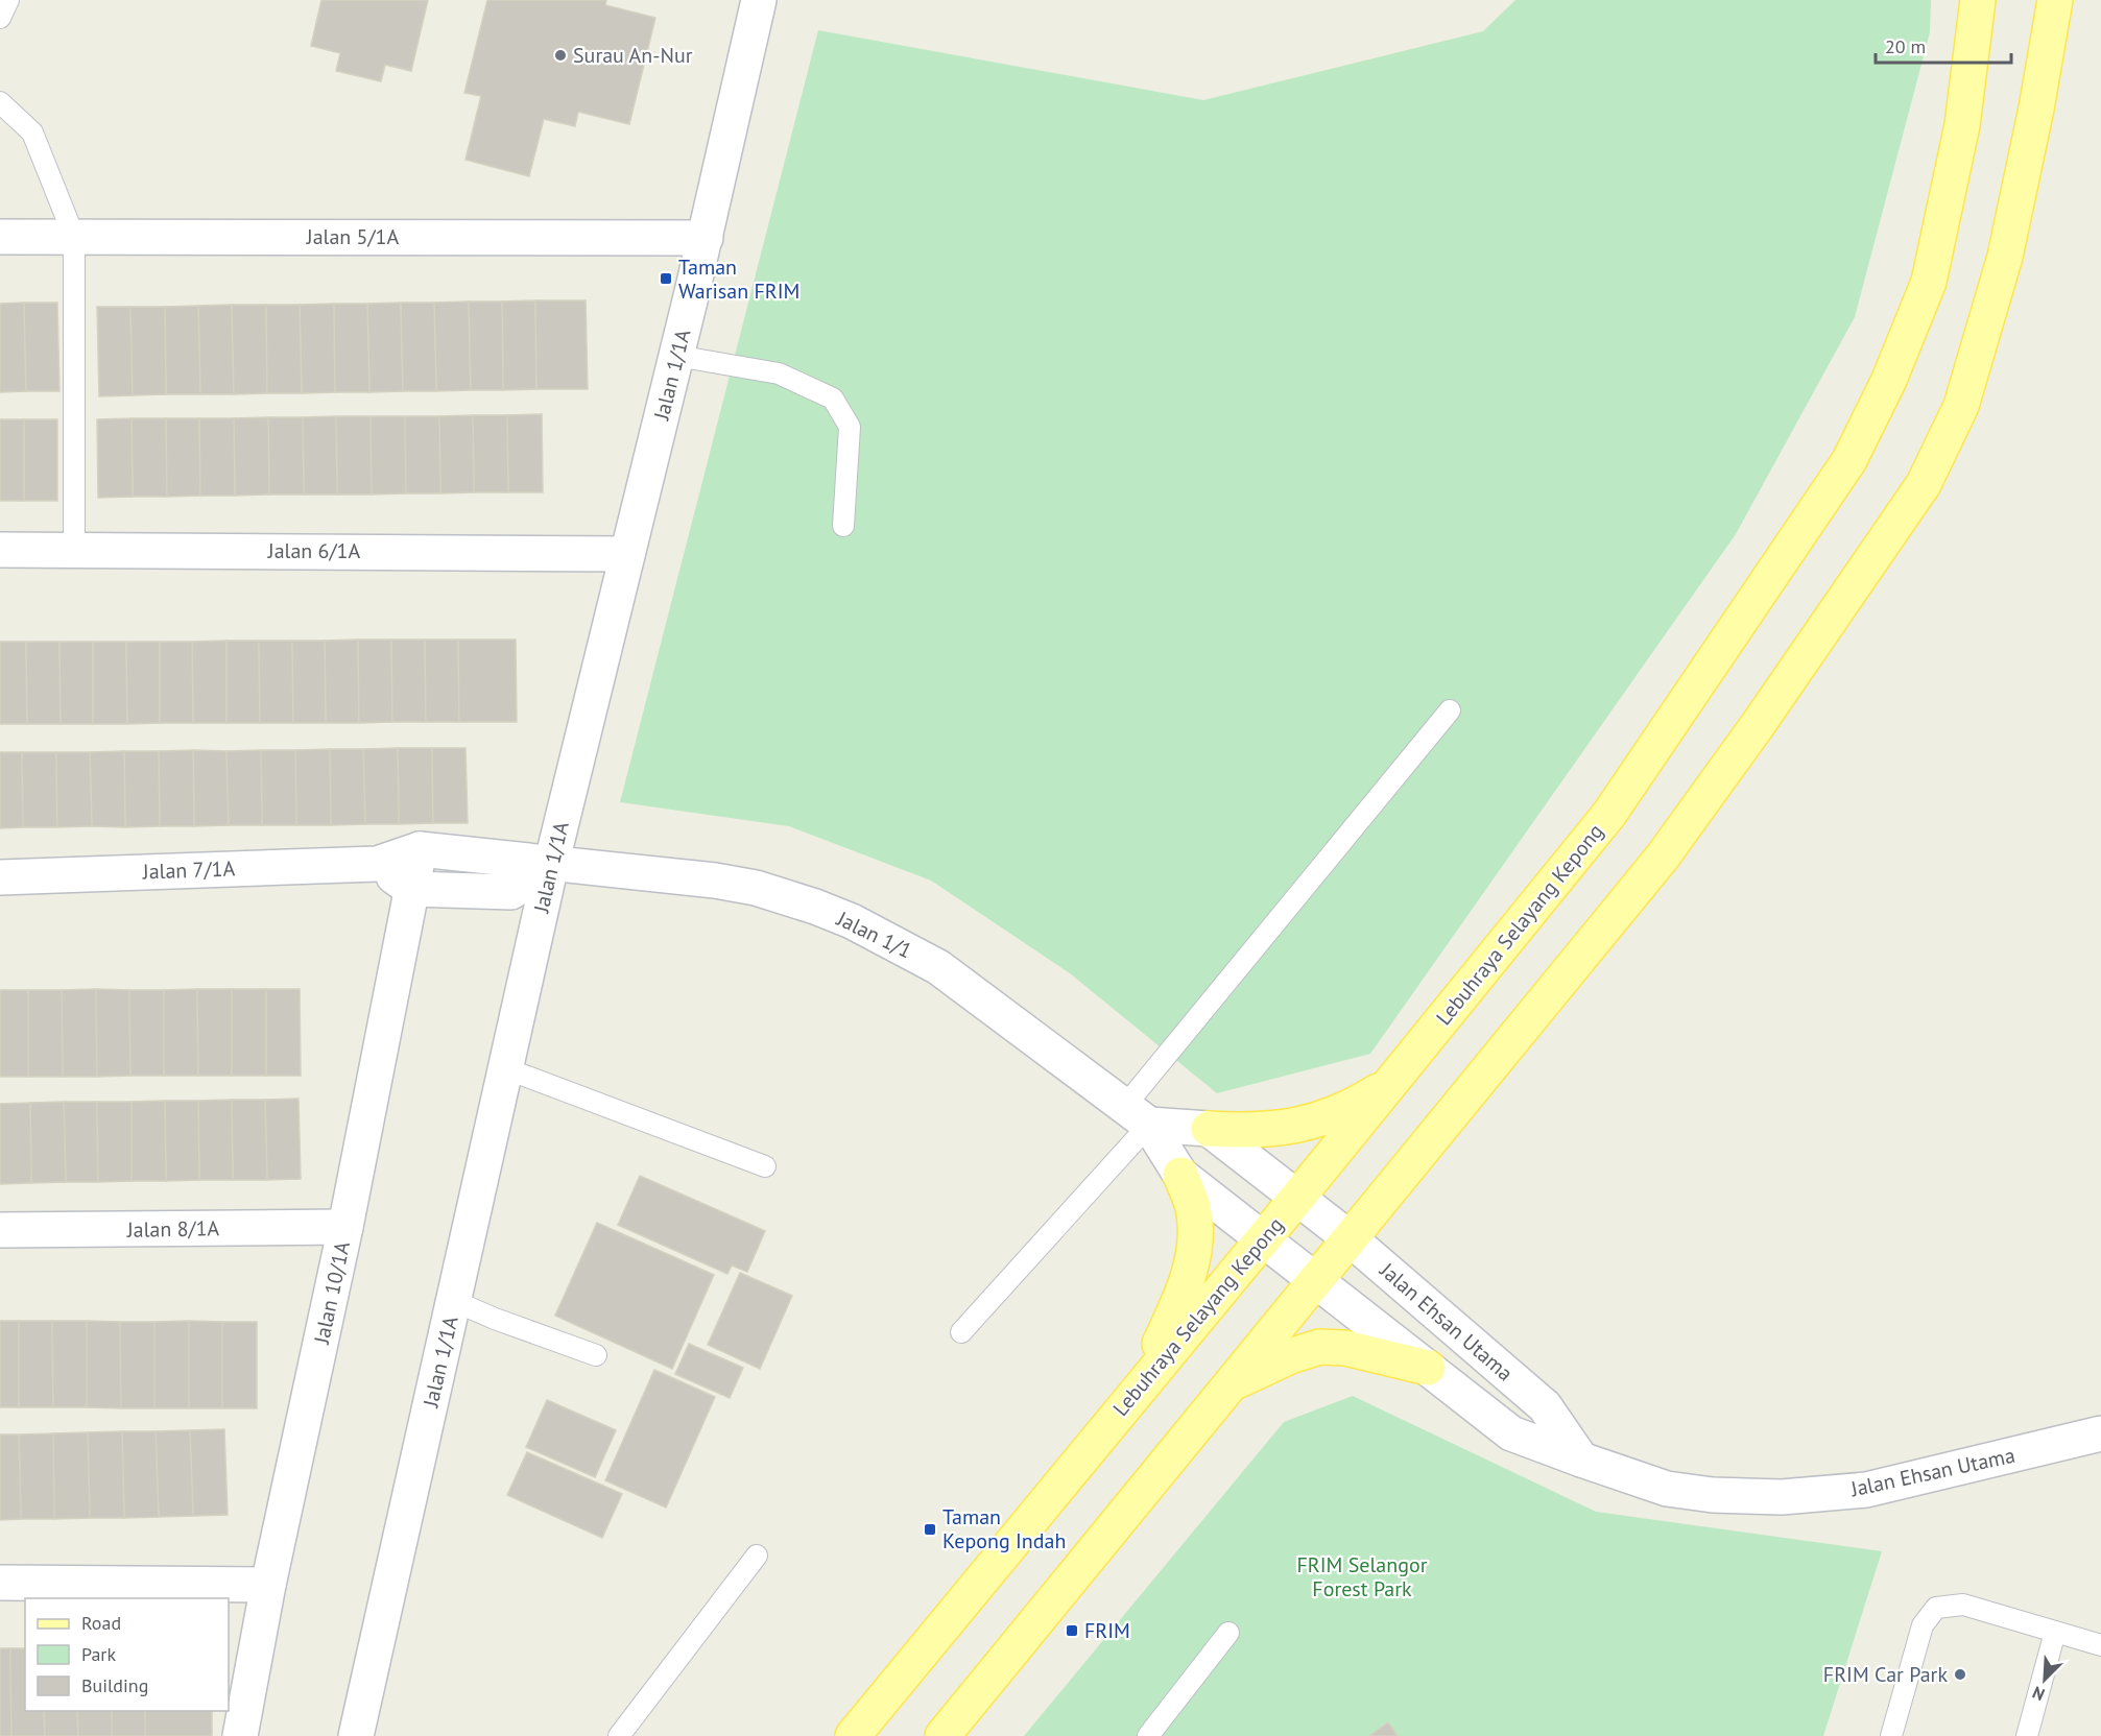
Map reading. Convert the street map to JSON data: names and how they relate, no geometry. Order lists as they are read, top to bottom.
{
  "streets": {
    "main road": ["Lebuhraya Selayang Kepong"],
    "street": [
      "Jalan 5/1A",
      "Jalan 1/1A",
      "Jalan 6/1A",
      "Jalan 7/1A",
      "Jalan 1/1",
      "Jalan 8/1A",
      "Jalan 10/1A",
      "Jalan Ehsan Utama"
    ]
  },
  "crossings": [
    ["Jalan 5/1A", "Jalan 1/1A"],
    ["Jalan 1/1A", "Jalan 6/1A"],
    ["Jalan 1/1A", "Jalan 7/1A"],
    ["Jalan 1/1A", "Jalan 1/1"],
    ["Jalan 7/1A", "Jalan 1/1"],
    ["Jalan 7/1A", "Jalan 10/1A"],
    ["Lebuhraya Selayang Kepong", "Jalan 1/1"],
    ["Lebuhraya Selayang Kepong", "Jalan Ehsan Utama"],
    ["Jalan 1/1", "Jalan Ehsan Utama"],
    ["Jalan 8/1A", "Jalan 10/1A"]
  ],
  "parks": ["FRIM Selangor Forest Park"],
  "places": {
    "other": ["Surau An-Nur", "FRIM Car Park"],
    "transit": ["Taman Warisan FRIM", "Taman Kepong Indah", "FRIM"]
  },
  "legend": ["Road", "Park", "Building"],
  "scale_bar": "20 m",
  "north": "bottom left"
}
